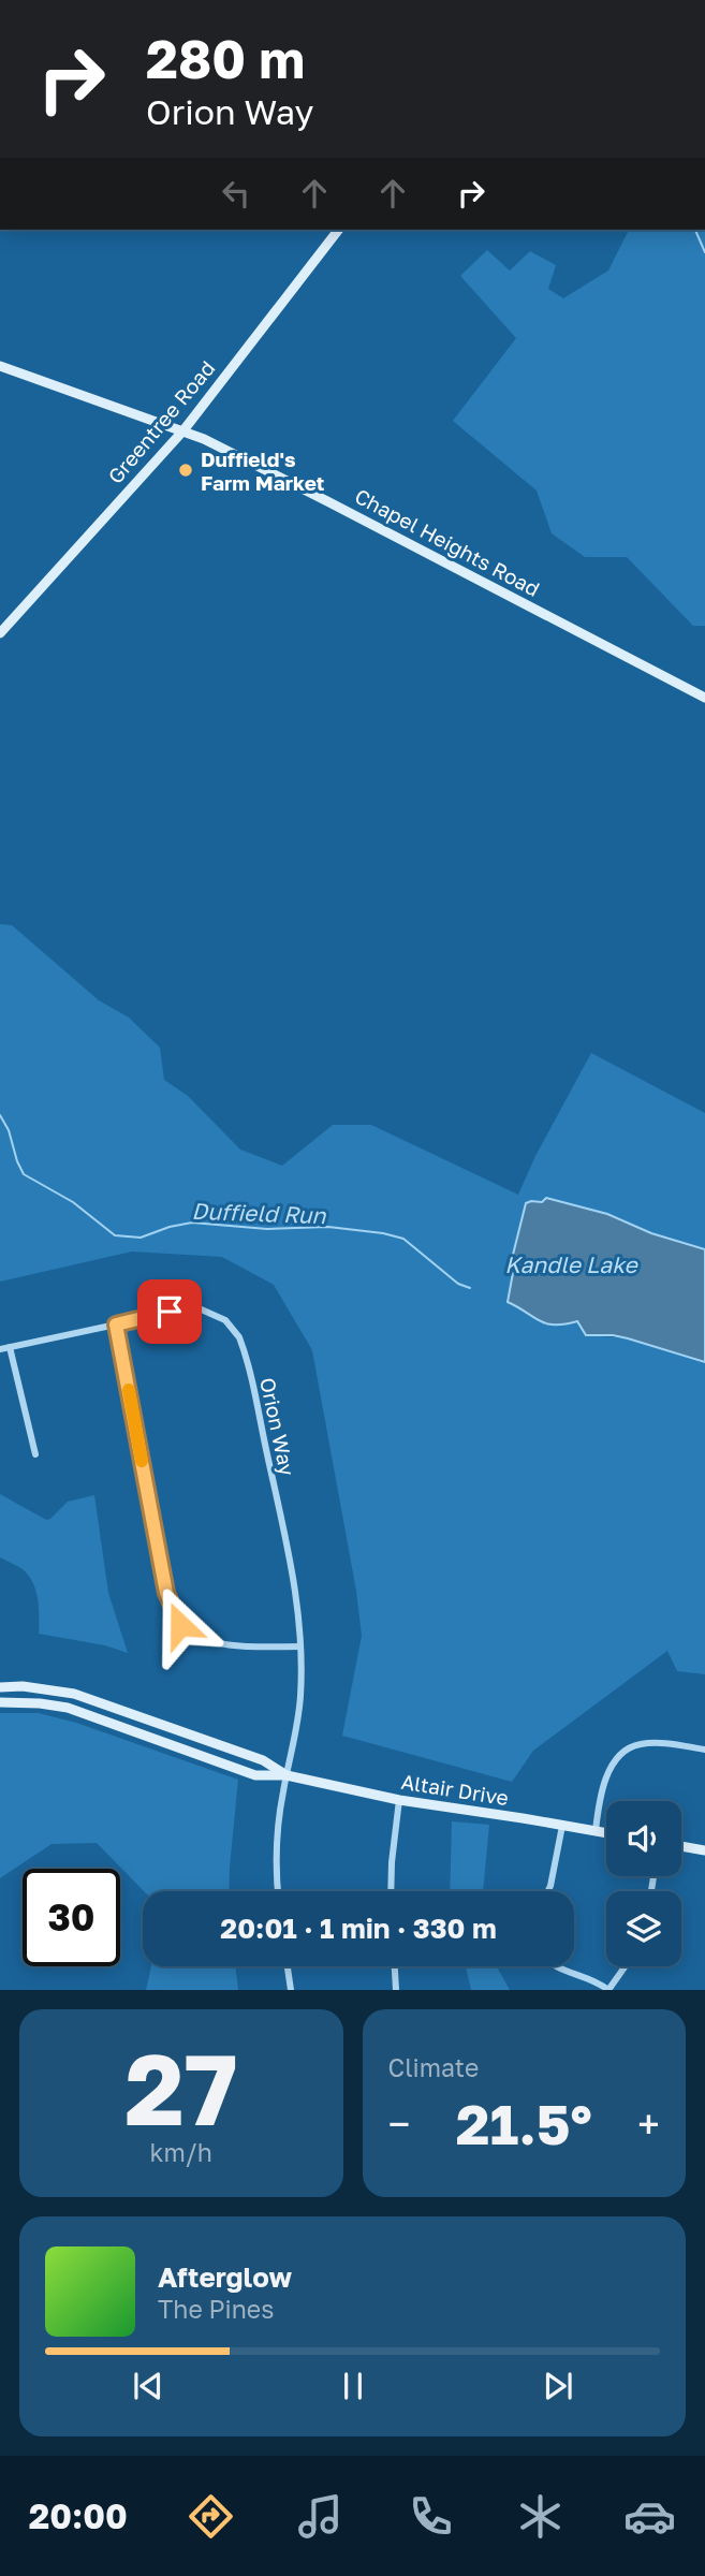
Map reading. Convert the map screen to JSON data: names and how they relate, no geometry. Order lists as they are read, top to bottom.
{
  "streets": {
    "street": [
      "Greentree Road",
      "Chapel Heights Road",
      "Orion Way",
      "Altair Drive"
    ]
  },
  "crossings": [
    ["Greentree Road", "Chapel Heights Road"],
    ["Orion Way", "Altair Drive"]
  ],
  "water": ["Duffield Run", "Kandle Lake"],
  "places": ["Duffield's Farm Market"],
  "page": {
    "turn": ["280 m", "Orion Way"],
    "limit": "30",
    "trip": "20:01 · 1 min · 330 m",
    "tile": [
      ["27", "km/h"],
      "Climate"
    ],
    "heat": ["−", "21.5°", "+"],
    "song": ["Afterglow", "The Pines"],
    "tabs": "20:00"
  }
}
